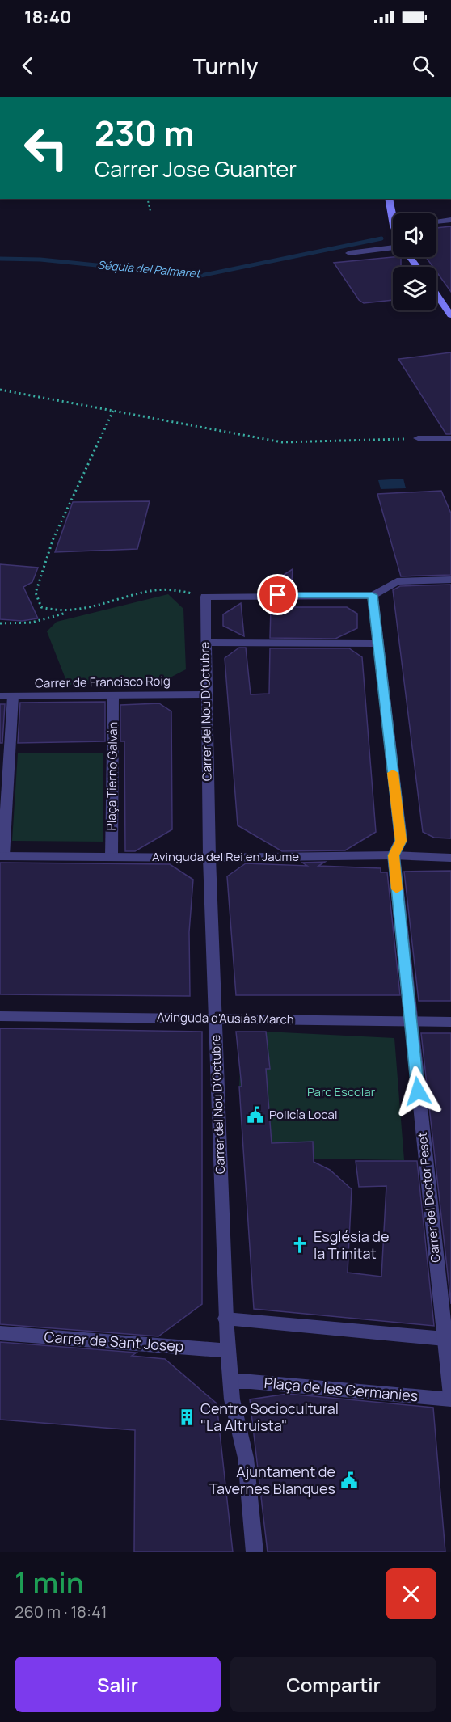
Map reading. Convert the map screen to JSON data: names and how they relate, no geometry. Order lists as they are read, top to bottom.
{
  "streets": {
    "street": [
      "Carrer de Francisco Roig",
      "Carrer del Nou D'Octubre",
      "Plaça Tierno Galván",
      "Avinguda del Rei en Jaume",
      "Avinguda d'Ausiàs March",
      "Carrer del Doctor Peset",
      "Carrer de Sant Josep",
      "Plaça de les Germanies"
    ]
  },
  "crossings": [
    ["Carrer de Francisco Roig", "Carrer del Nou D'Octubre"],
    ["Carrer de Francisco Roig", "Plaça Tierno Galván"],
    ["Carrer del Nou D'Octubre", "Avinguda del Rei en Jaume"],
    ["Carrer del Nou D'Octubre", "Avinguda d'Ausiàs March"],
    ["Carrer del Nou D'Octubre", "Carrer de Sant Josep"],
    ["Carrer del Nou D'Octubre", "Plaça de les Germanies"],
    ["Plaça Tierno Galván", "Avinguda del Rei en Jaume"],
    ["Avinguda del Rei en Jaume", "Carrer del Doctor Peset"],
    ["Avinguda d'Ausiàs March", "Carrer del Doctor Peset"]
  ],
  "water": ["Séquia del Palmaret"],
  "parks": ["Parc Escolar"],
  "places": {
    "public building": ["Policía Local", "Ajuntament de Tavernes Blanques"],
    "church": ["Església de la Trinitat"],
    "building": ["Centro Sociocultural \"La Altruista\""]
  },
  "page": {
    "status": "18:40",
    "header": "Turnly",
    "turn": ["230 m", "Carrer Jose Guanter"],
    "heading": ["1 min", "260 m · 18:41"],
    "buttons": ["Salir", "Compartir"]
  }
}
